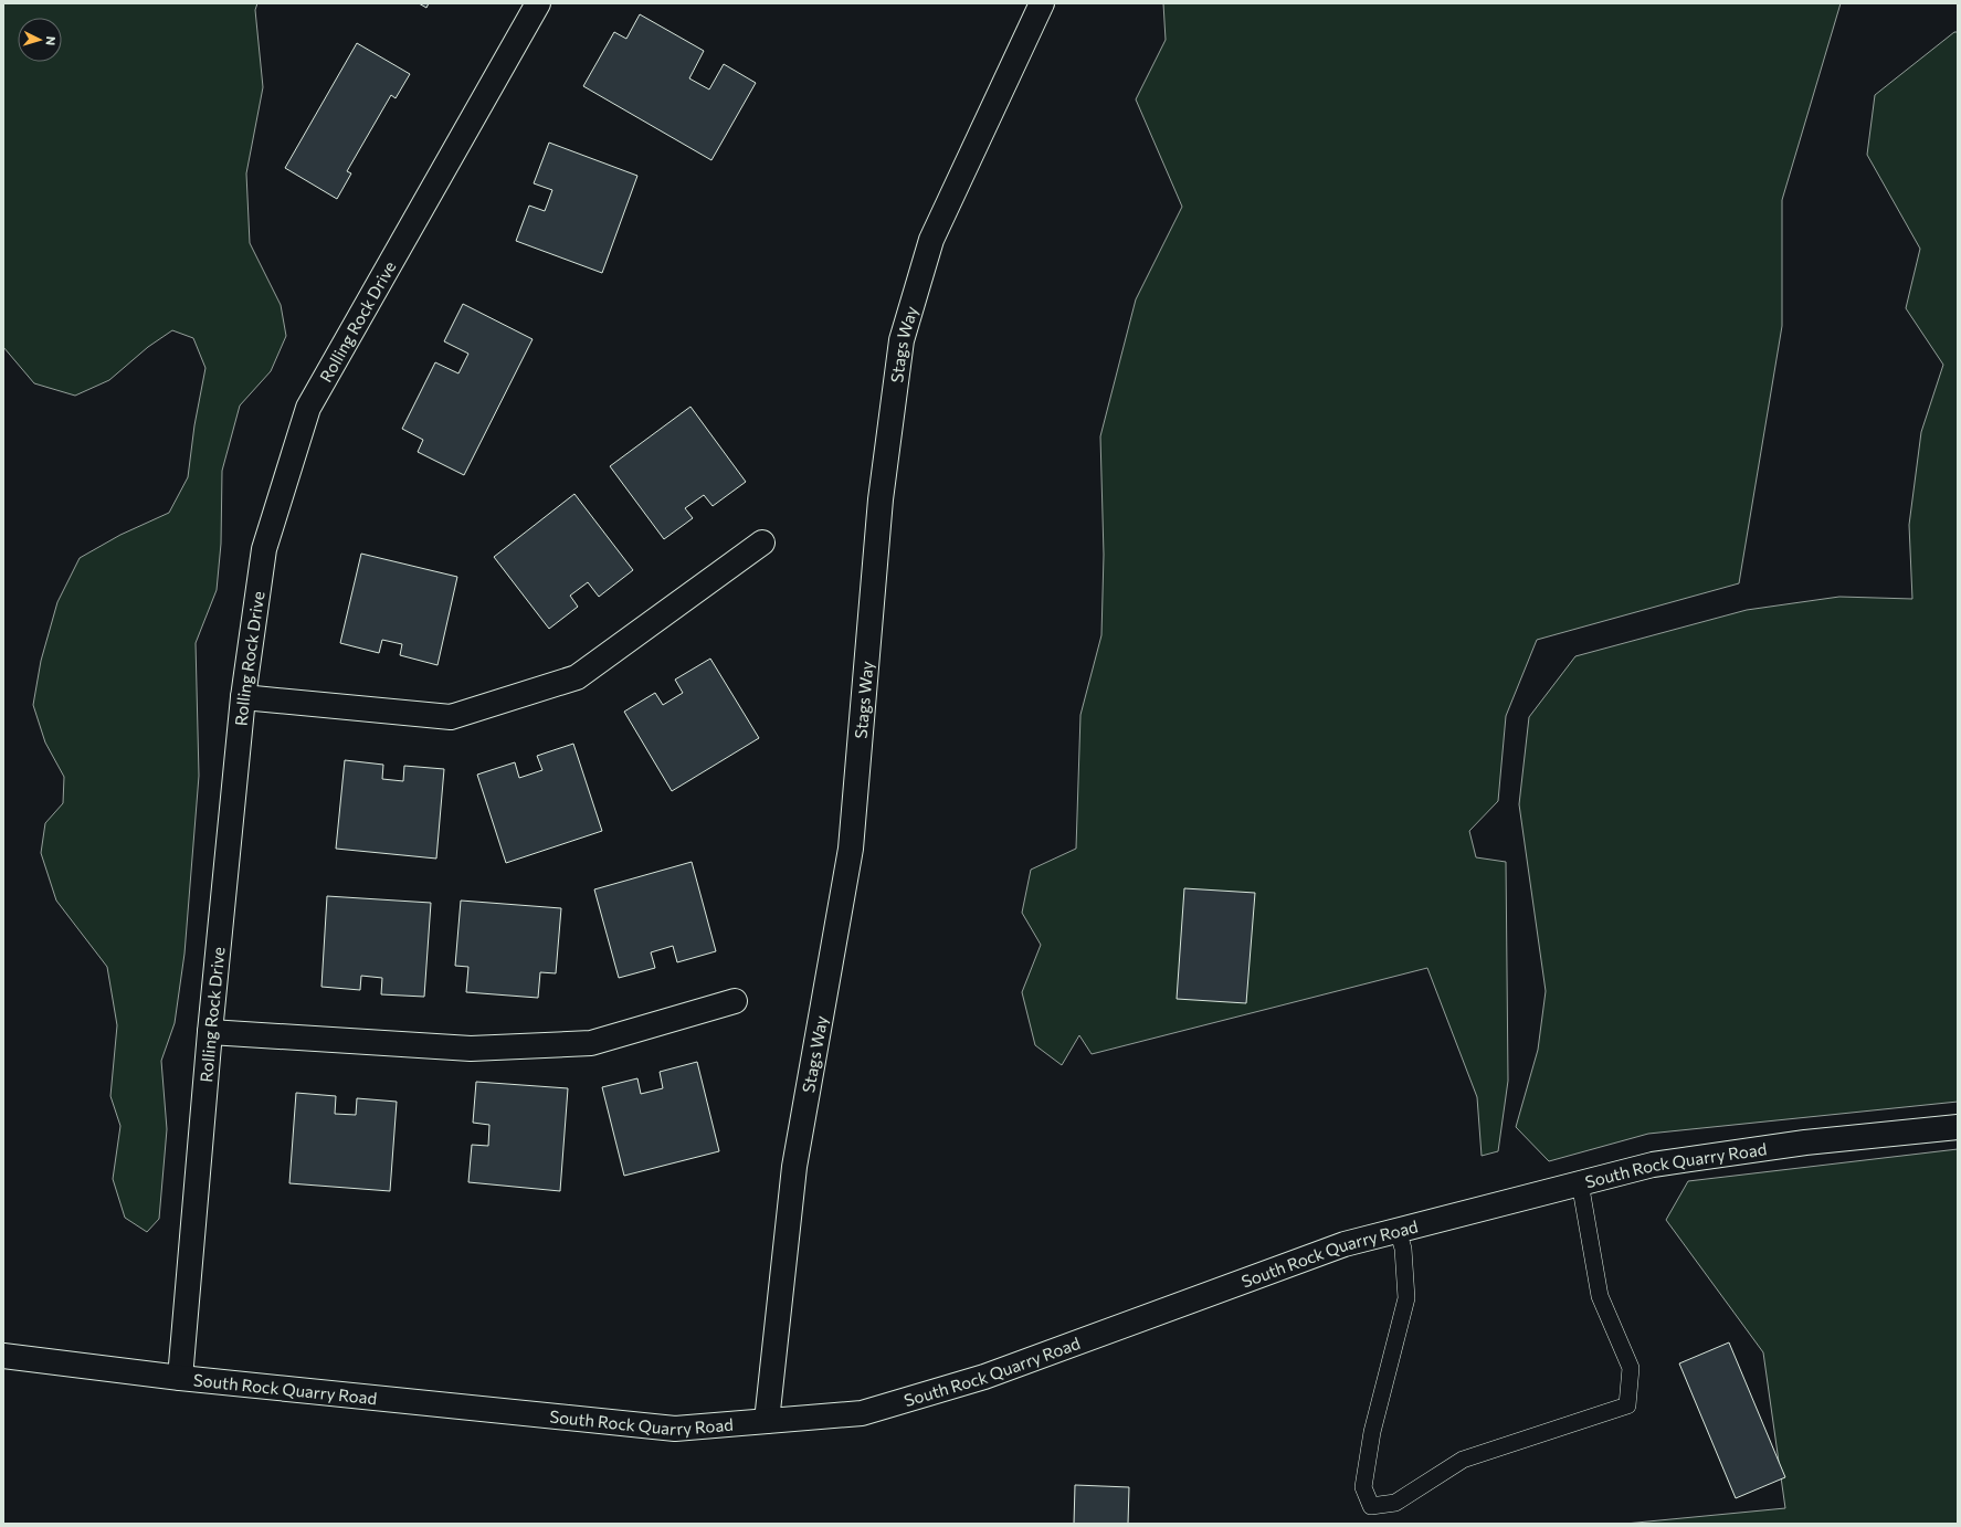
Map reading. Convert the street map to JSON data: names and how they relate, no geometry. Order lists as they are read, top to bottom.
{
  "streets": {
    "street": ["Rolling Rock Drive", "Stags Way", "South Rock Quarry Road"]
  },
  "crossings": [
    ["Rolling Rock Drive", "South Rock Quarry Road"],
    ["Stags Way", "South Rock Quarry Road"]
  ],
  "north": "right"
}
